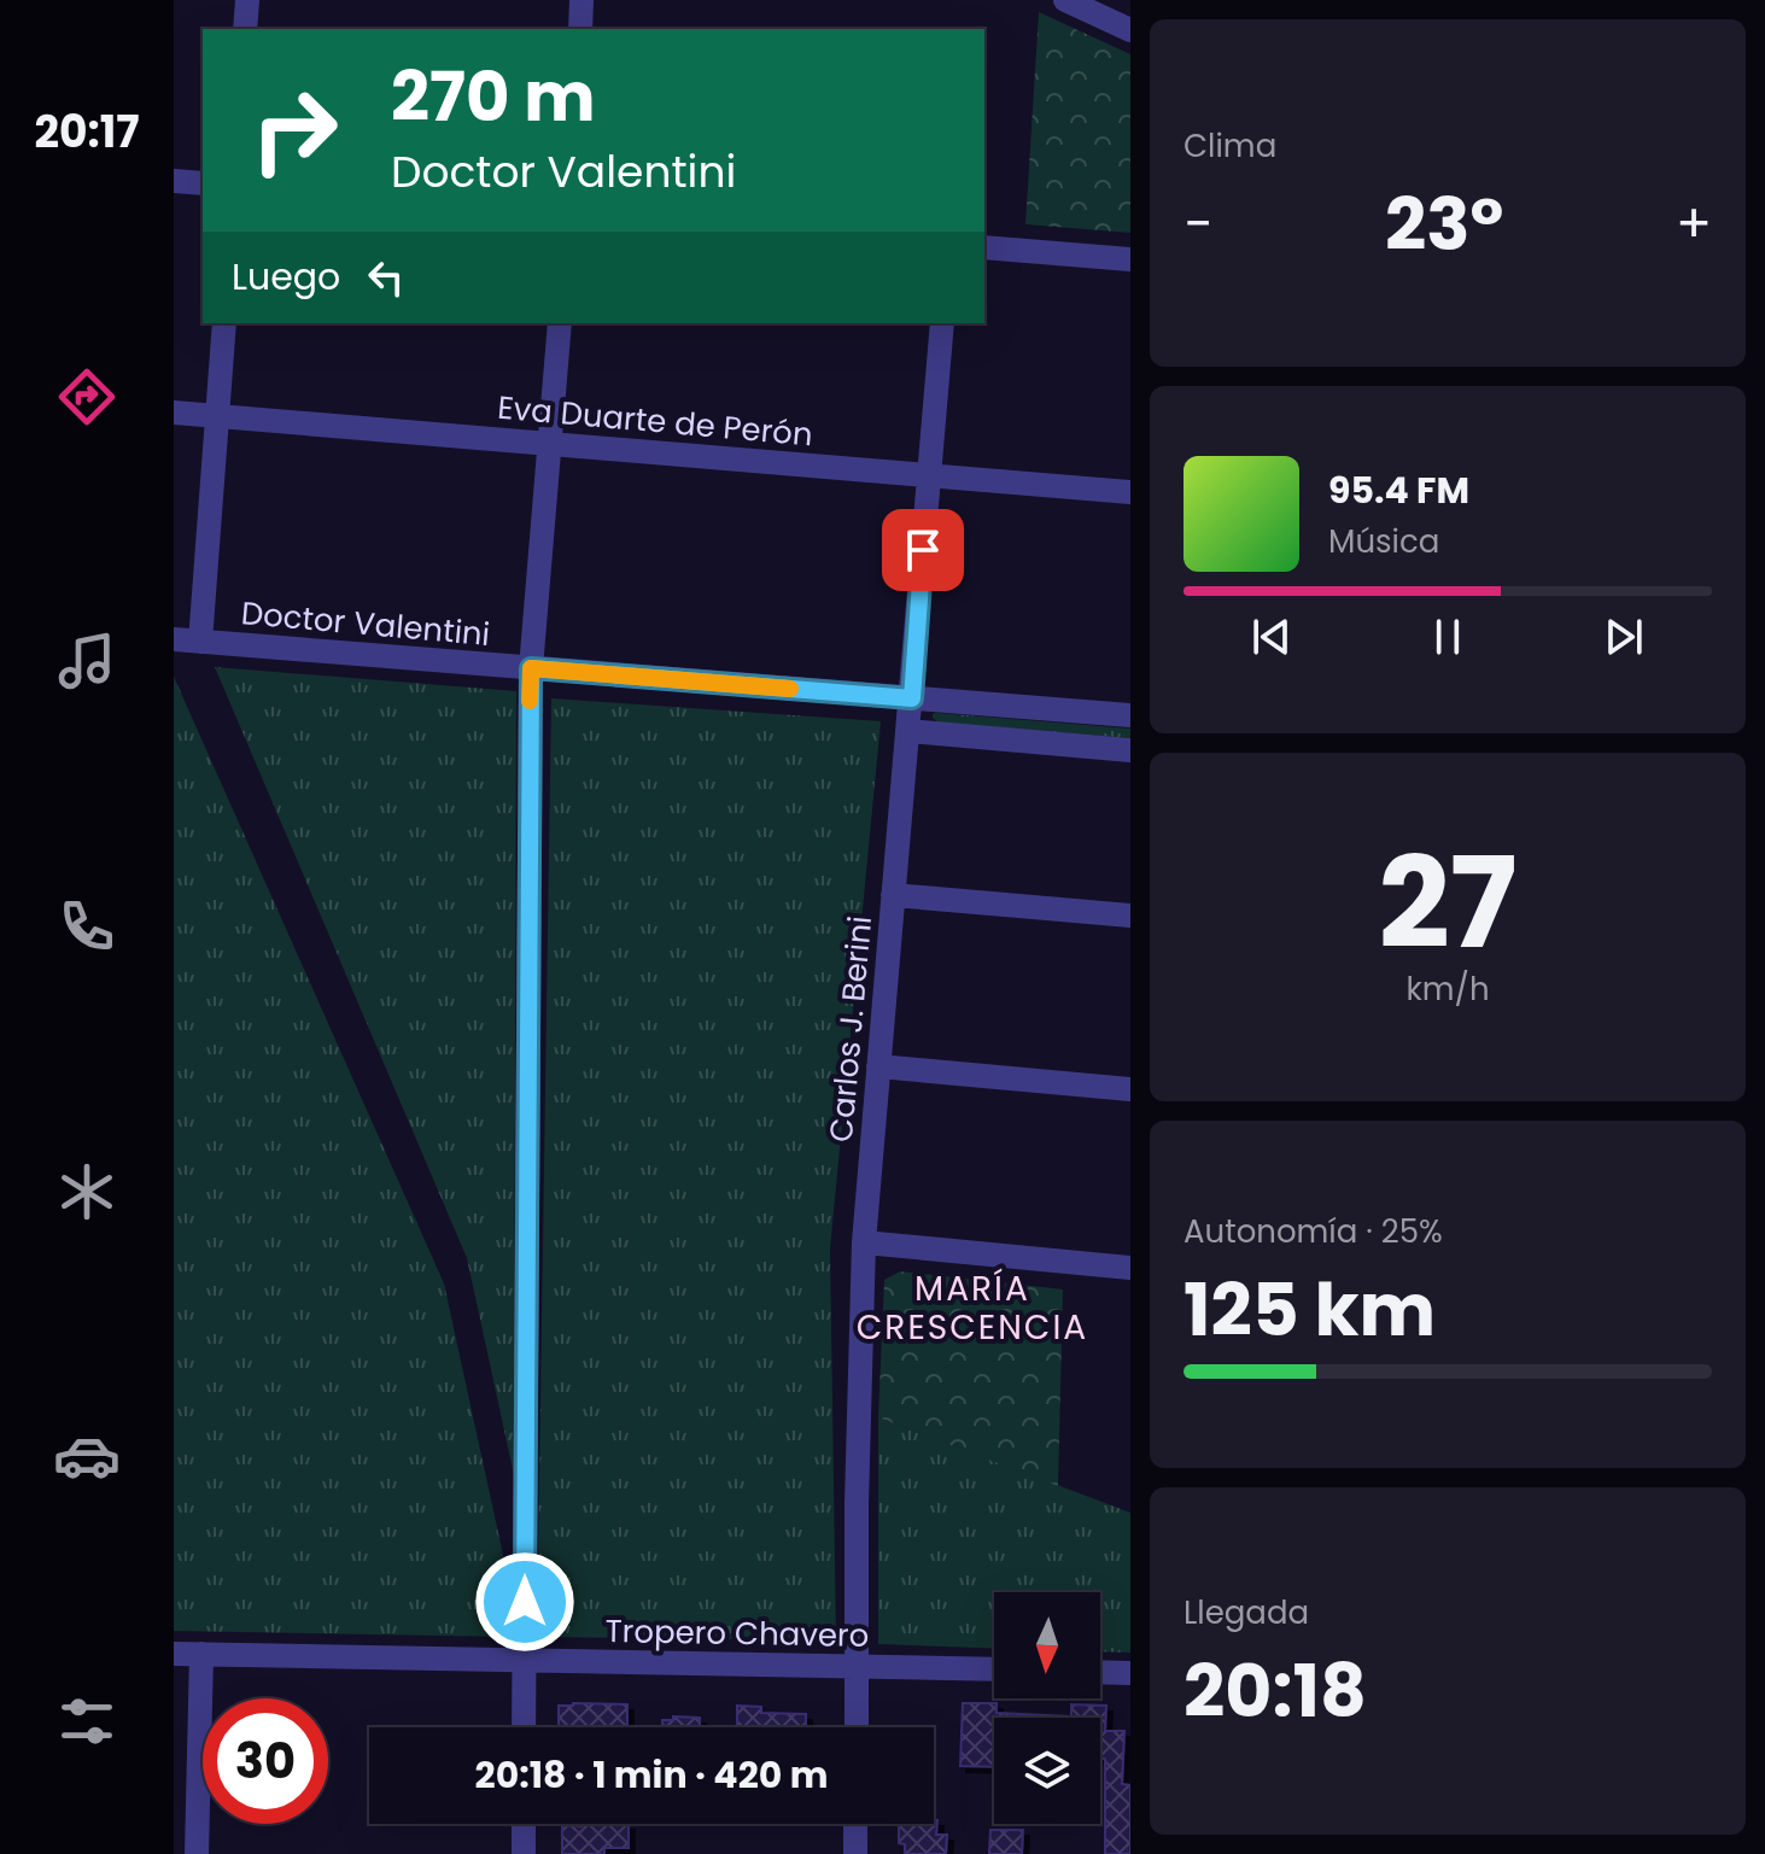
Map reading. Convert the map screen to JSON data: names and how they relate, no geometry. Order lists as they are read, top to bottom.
{
  "streets": {
    "street": [
      "Eva Duarte de Perón",
      "Doctor Valentini",
      "Carlos J. Berini",
      "Tropero Chavero"
    ]
  },
  "crossings": [
    ["Eva Duarte de Perón", "Carlos J. Berini"],
    ["Doctor Valentini", "Carlos J. Berini"],
    ["Carlos J. Berini", "Tropero Chavero"]
  ],
  "districts": ["MARÍA CRESCENCIA"],
  "north": "bottom",
  "page": {
    "tabs": "20:17",
    "tile": [
      "Clima",
      ["27", "km/h"],
      ["Autonomía · 25%", "125 km"],
      ["Llegada", "20:18"]
    ],
    "turn": ["270 m", "Doctor Valentini"],
    "heat": ["−", "23°", "+"],
    "then": "Luego",
    "song": ["95.4 FM", "Música"],
    "limit": "30",
    "trip": "20:18 · 1 min · 420 m"
  }
}
